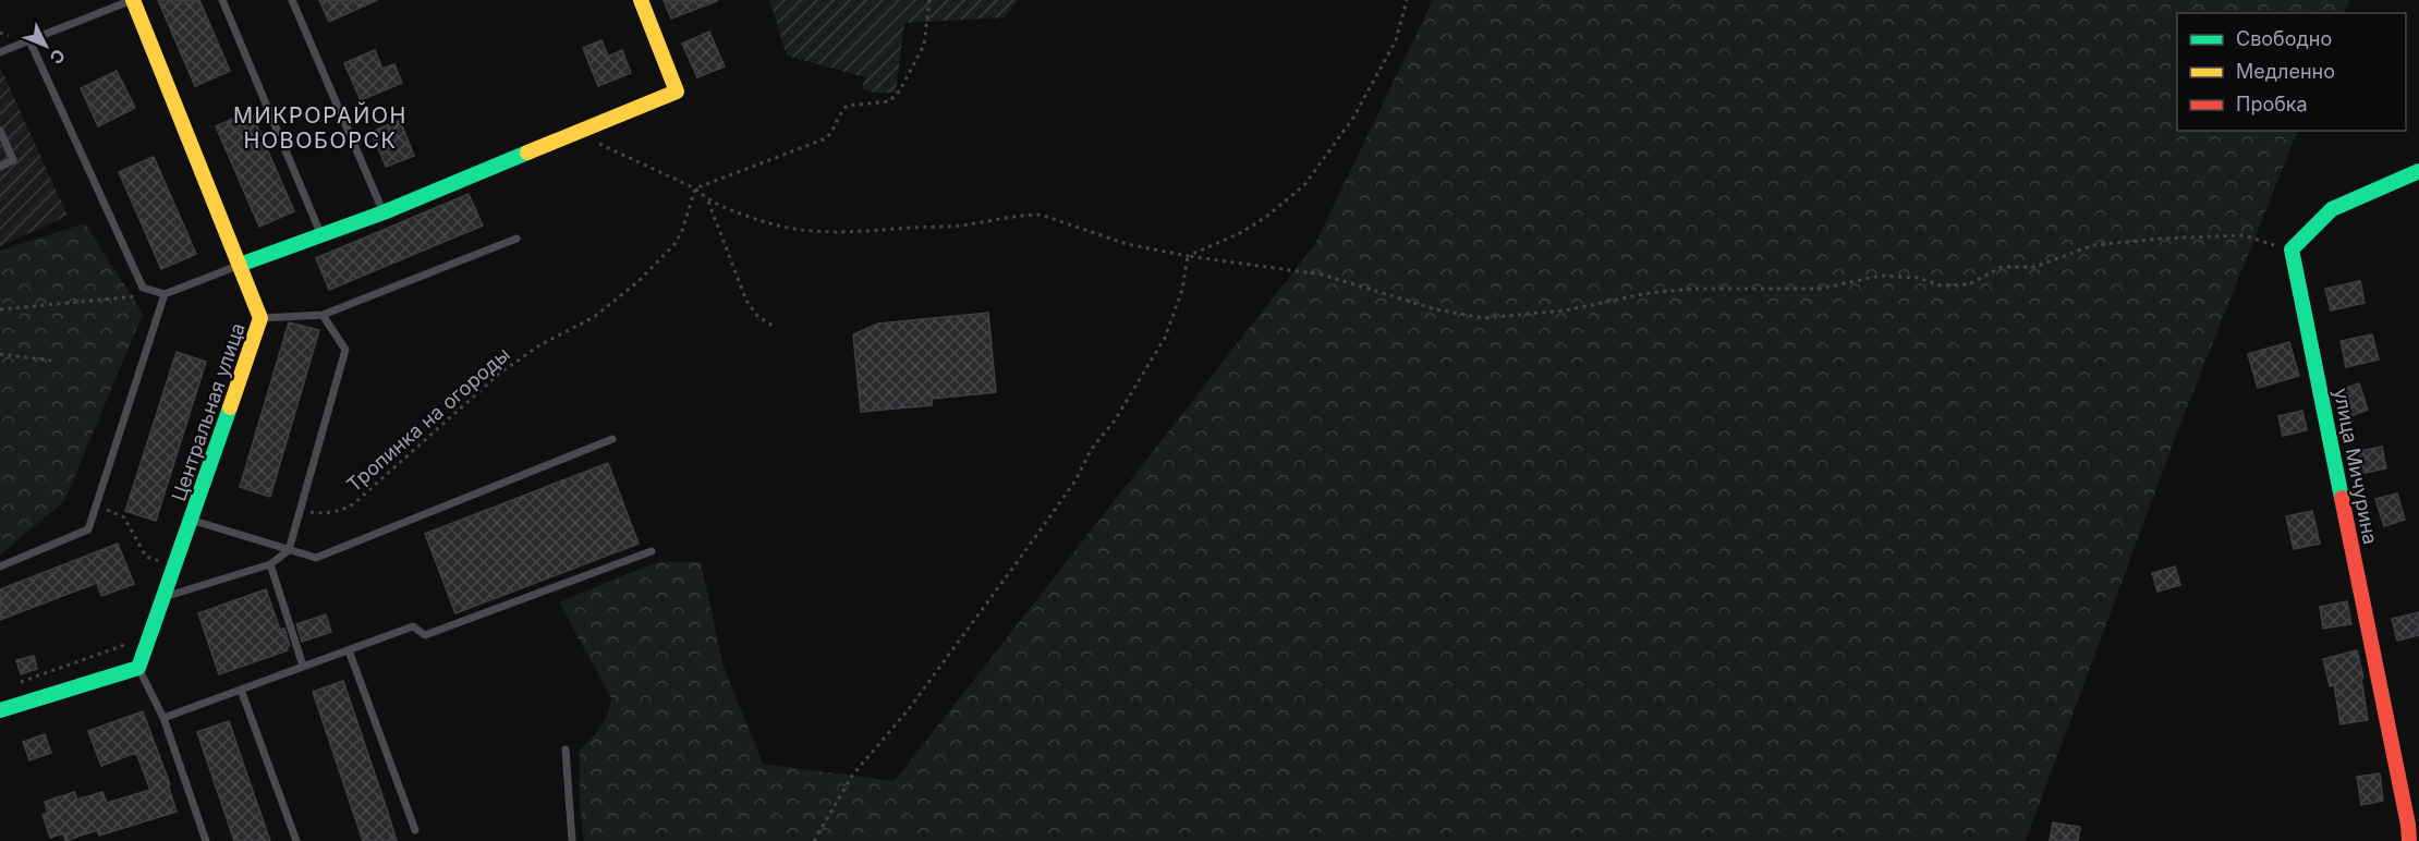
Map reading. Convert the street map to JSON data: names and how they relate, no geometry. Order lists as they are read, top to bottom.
{
  "streets": {
    "street": ["Центральная улица", "улица Мичурина"],
    "path": ["Тропинка на огороды"]
  },
  "districts": ["МИКРОРАЙОН НОВОБОРСК"],
  "legend": ["Свободно", "Медленно", "Пробка"],
  "north": "bottom right"
}
